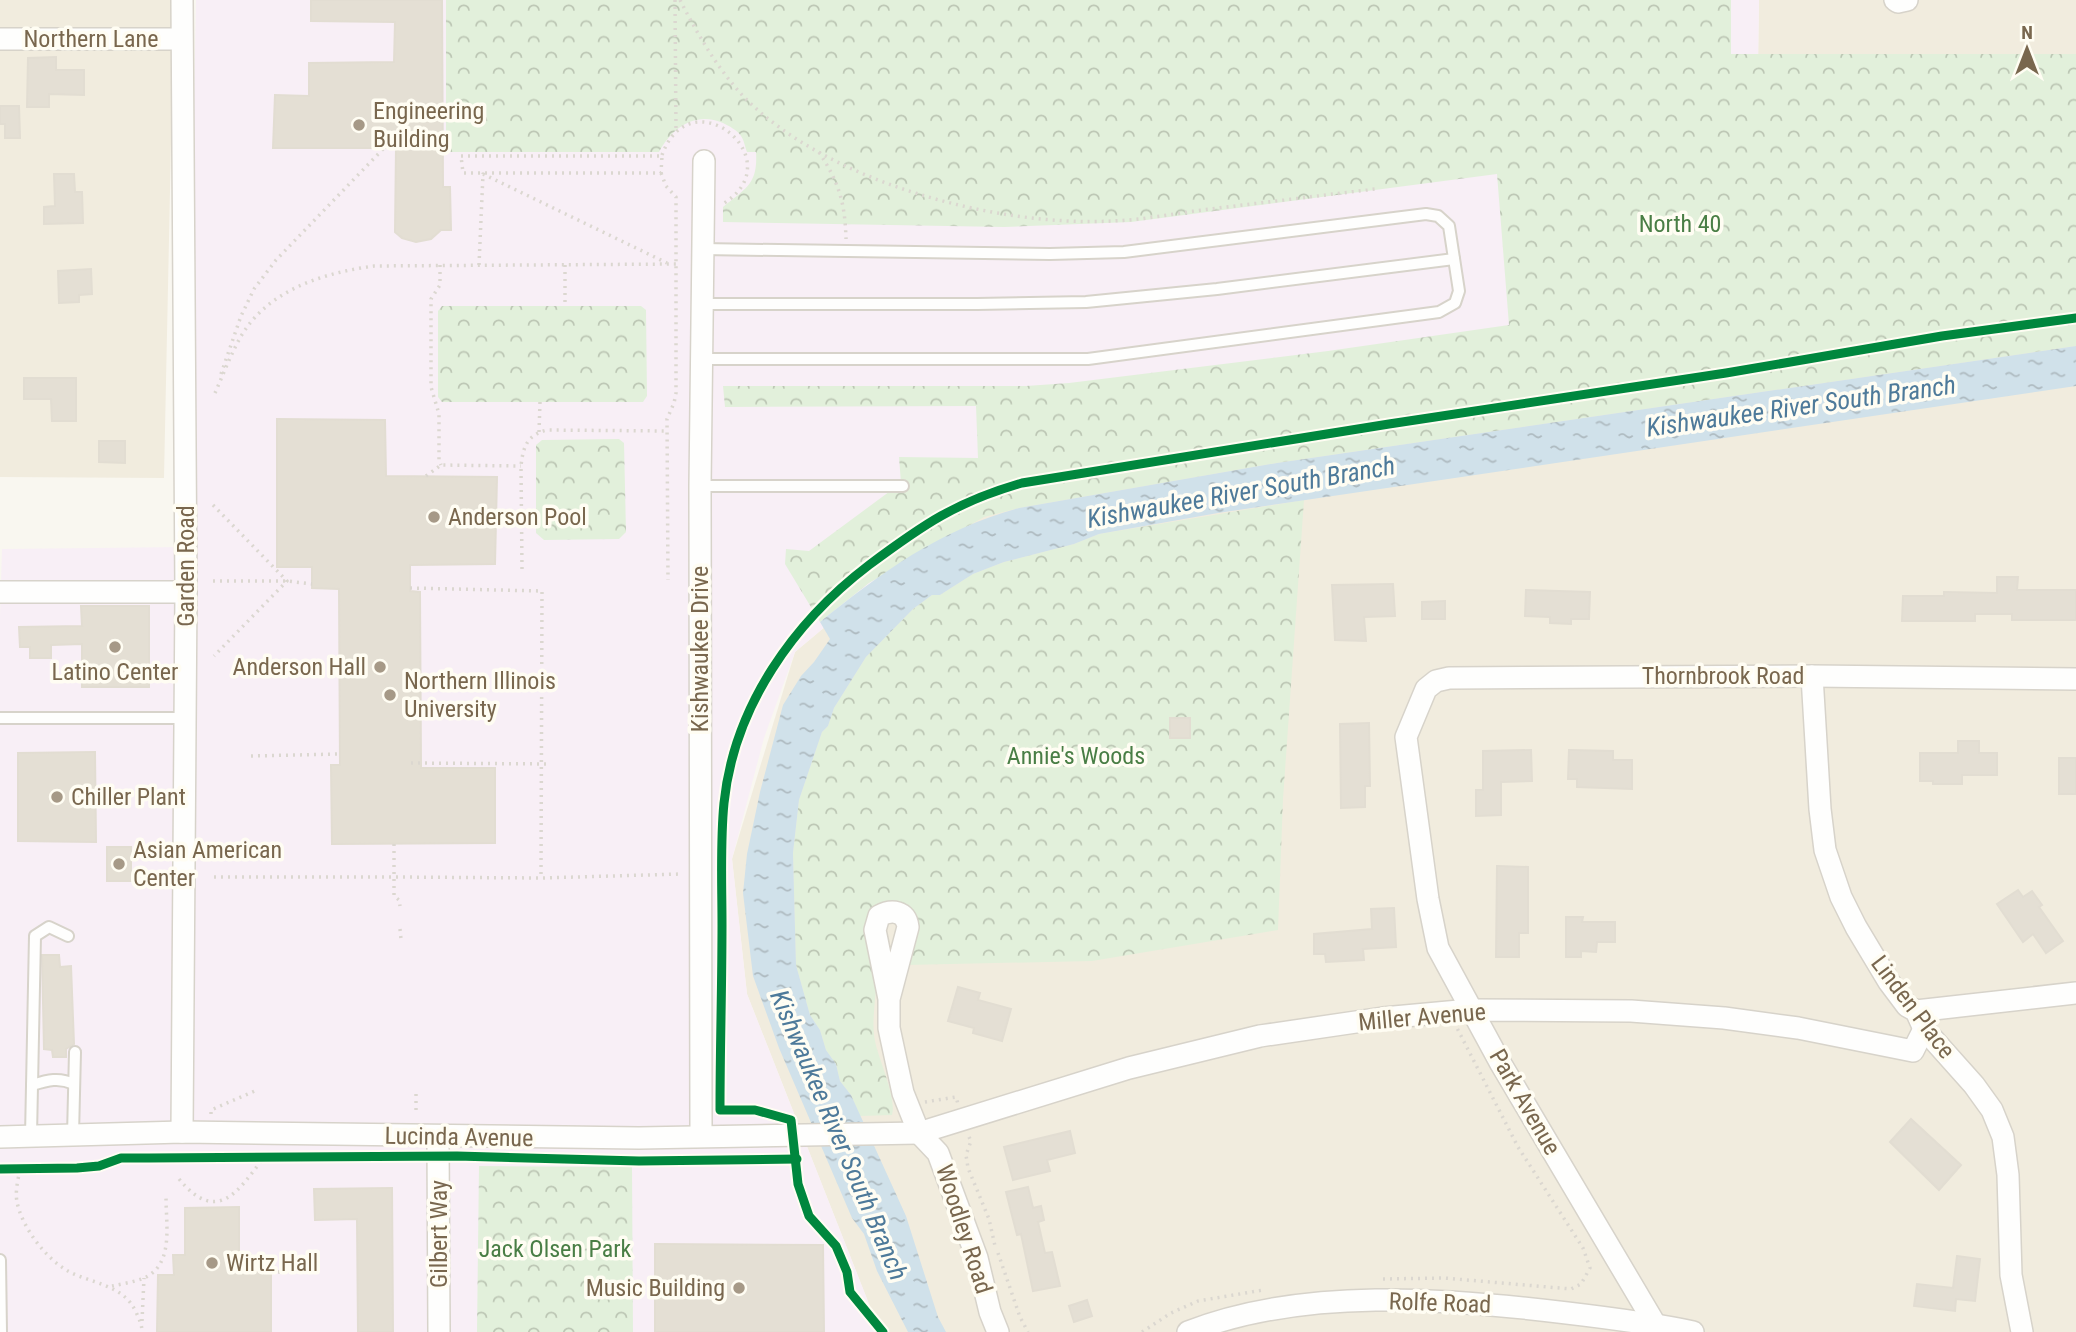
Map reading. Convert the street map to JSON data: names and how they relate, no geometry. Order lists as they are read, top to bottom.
{
  "streets": {
    "street": [
      "Northern Lane",
      "Garden Road",
      "Kishwaukee Drive",
      "Thornbrook Road",
      "Linden Place",
      "Miller Avenue",
      "Park Avenue",
      "Lucinda Avenue",
      "Woodley Road",
      "Gilbert Way",
      "Rolfe Road"
    ]
  },
  "crossings": [
    ["Northern Lane", "Garden Road"],
    ["Garden Road", "Lucinda Avenue"],
    ["Kishwaukee Drive", "Lucinda Avenue"],
    ["Thornbrook Road", "Linden Place"],
    ["Thornbrook Road", "Park Avenue"],
    ["Linden Place", "Miller Avenue"],
    ["Miller Avenue", "Park Avenue"],
    ["Miller Avenue", "Lucinda Avenue"],
    ["Miller Avenue", "Woodley Road"],
    ["Park Avenue", "Rolfe Road"],
    ["Lucinda Avenue", "Woodley Road"],
    ["Lucinda Avenue", "Gilbert Way"]
  ],
  "water": ["Kishwaukee River South Branch"],
  "parks": ["North 40", "Annie's Woods", "Jack Olsen Park"],
  "places": [
    "Engineering Building",
    "Anderson Pool",
    "Latino Center",
    "Anderson Hall",
    "Northern Illinois University",
    "Chiller Plant",
    "Asian American Center",
    "Wirtz Hall",
    "Music Building"
  ],
  "north": "top"
}
